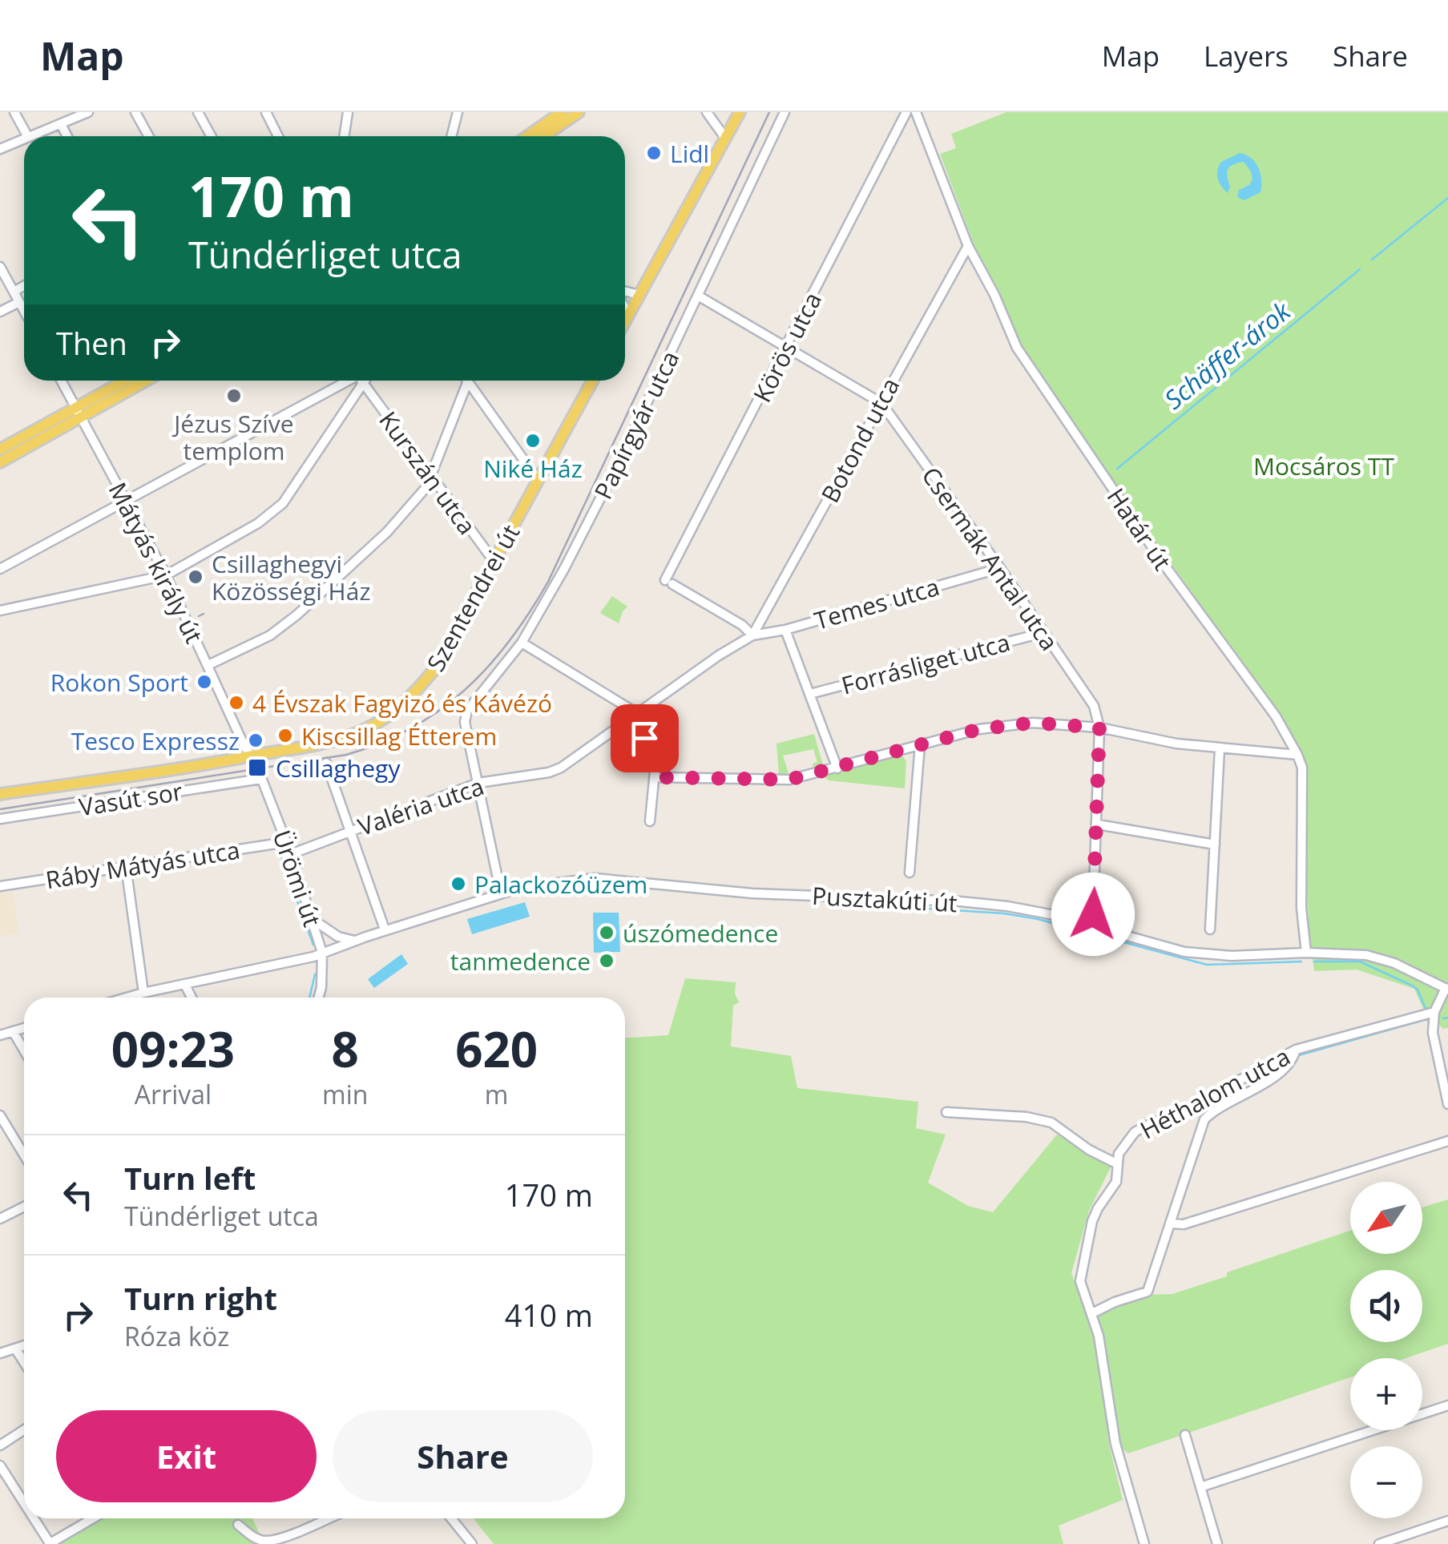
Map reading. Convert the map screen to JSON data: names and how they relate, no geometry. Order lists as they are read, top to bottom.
{
  "streets": {
    "main road": ["Szentendrei út"],
    "street": [
      "Körös utca",
      "Papírgyár utca",
      "Botond utca",
      "Kurszán utca",
      "Határ út",
      "Csermák Antal utca",
      "Mátyás király út",
      "Temes utca",
      "Forrásliget utca",
      "Vasút sor",
      "Valéria utca",
      "Ráby Mátyás utca",
      "Ürömi út",
      "Pusztakúti út",
      "Héthalom utca"
    ]
  },
  "crossings": [
    ["Körös utca", "Botond utca"],
    ["Körös utca", "Csermák Antal utca"],
    ["Körös utca", "Temes utca"],
    ["Körös utca", "Valéria utca"],
    ["Papírgyár utca", "Csermák Antal utca"],
    ["Papírgyár utca", "Valéria utca"],
    ["Botond utca", "Határ út"],
    ["Botond utca", "Csermák Antal utca"],
    ["Botond utca", "Temes utca"],
    ["Botond utca", "Valéria utca"],
    ["Kurszán utca", "Szentendrei út"],
    ["Határ út", "Pusztakúti út"],
    ["Csermák Antal utca", "Temes utca"],
    ["Csermák Antal utca", "Forrásliget utca"],
    ["Mátyás király út", "Szentendrei út"],
    ["Mátyás király út", "Ürömi út"],
    ["Szentendrei út", "Ürömi út"],
    ["Temes utca", "Valéria utca"],
    ["Vasút sor", "Ürömi út"],
    ["Valéria utca", "Ürömi út"],
    ["Ráby Mátyás utca", "Ürömi út"],
    ["Ürömi út", "Pusztakúti út"]
  ],
  "water": ["Schäffer-árok"],
  "parks": ["Mocsáros TT"],
  "places": {
    "other": [
      "Lidl",
      "Jézus Szíve templom",
      "Niké Ház",
      "Csillaghegyi Közösségi Ház",
      "Rokon Sport",
      "4 Évszak Fagyizó és Kávézó",
      "Kiscsillag Étterem",
      "Tesco Expressz",
      "Palackozóüzem",
      "úszómedence",
      "tanmedence"
    ],
    "transit": ["Csillaghegy"]
  },
  "north": "bottom left",
  "page": {
    "header": "Map",
    "nav": ["Map", "Layers", "Share"],
    "turn": ["170 m", "Tündérliget utca"],
    "then": "Then",
    "eta": [
      "09:23",
      "Arrival",
      "8",
      "min",
      "620",
      "m"
    ],
    "list": [
      {
        "name": "Turn left",
        "note": "Tündérliget utca",
        "value": "170 m"
      },
      {
        "name": "Turn right",
        "note": "Róza köz",
        "value": "410 m"
      }
    ],
    "map_buttons": ["+", "−"],
    "buttons": ["Exit", "Share"]
  }
}
